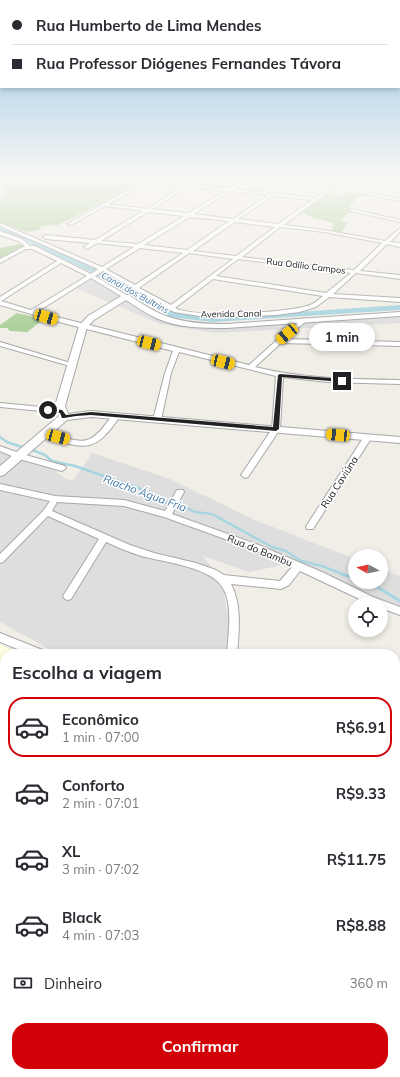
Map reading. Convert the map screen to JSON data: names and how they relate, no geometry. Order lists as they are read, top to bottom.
{
  "streets": {
    "street": [
      "Rua Odílio Campos",
      "Avenida Canal",
      "Rua Caviúna",
      "Rua do Bambu"
    ]
  },
  "water": ["Canal dos Bultrins", "Riacho Água Fria"],
  "north": "left",
  "page": {
    "banner": ["Rua Humberto de Lima Mendes", "Rua Professor Diógenes Fernandes Távora"],
    "bubble": "1 min",
    "heading": "Escolha a viagem",
    "list": [
      {
        "name": "Econômico",
        "note": "1 min · 07:00",
        "value": "R$6.91"
      },
      {
        "name": "Conforto",
        "note": "2 min · 07:01",
        "value": "R$9.33"
      },
      {
        "name": "XL",
        "note": "3 min · 07:02",
        "value": "R$11.75"
      },
      {
        "name": "Black",
        "note": "4 min · 07:03",
        "value": "R$8.88"
      }
    ],
    "pay": ["Dinheiro", "360 m"],
    "buttons": "Confirmar"
  }
}
